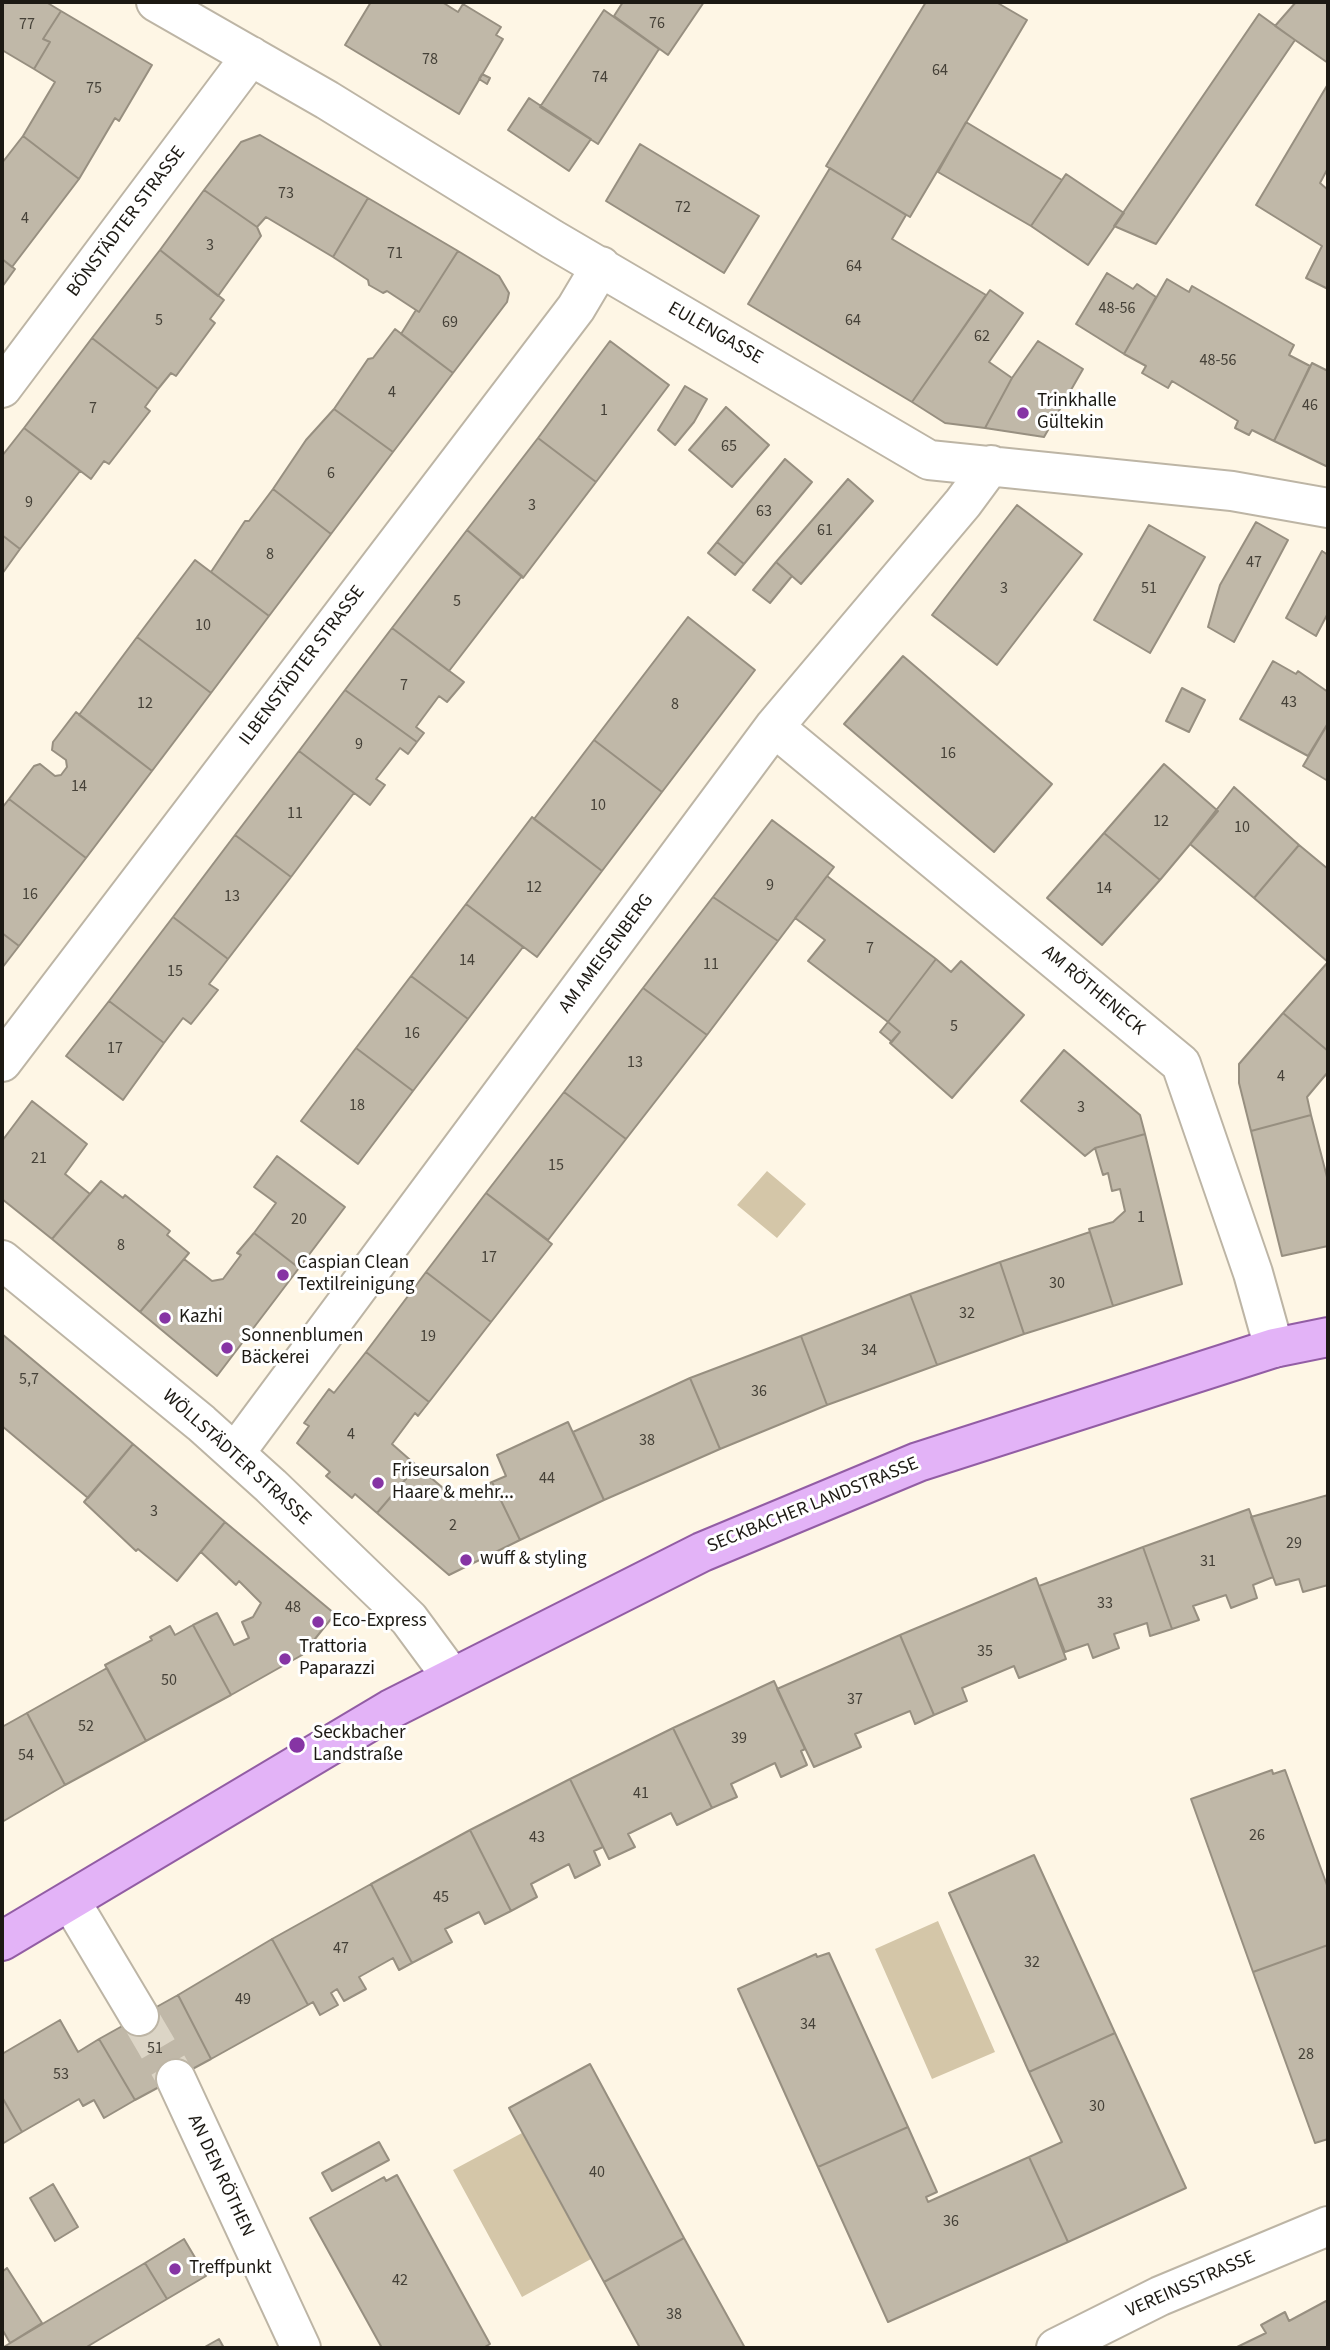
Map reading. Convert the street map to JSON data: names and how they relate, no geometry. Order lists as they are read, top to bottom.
{
  "streets": {
    "main road": ["SECKBACHER LANDSTRASSE"],
    "street": [
      "BÖNSTÄDTER STRASSE",
      "EULENGASSE",
      "ILBENSTÄDTER STRASSE",
      "AM AMEISENBERG",
      "AM RÖTHENECK",
      "WÖLLSTÄDTER STRASSE",
      "AN DEN RÖTHEN",
      "VEREINSSTRASSE"
    ]
  },
  "crossings": [
    ["BÖNSTÄDTER STRASSE", "EULENGASSE"],
    ["EULENGASSE", "ILBENSTÄDTER STRASSE"],
    ["EULENGASSE", "AM AMEISENBERG"],
    ["AM AMEISENBERG", "AM RÖTHENECK"],
    ["AM AMEISENBERG", "WÖLLSTÄDTER STRASSE"],
    ["AM RÖTHENECK", "SECKBACHER LANDSTRASSE"],
    ["WÖLLSTÄDTER STRASSE", "SECKBACHER LANDSTRASSE"]
  ],
  "places": [
    "Trinkhalle Gültekin",
    "Caspian Clean Textilreinigung",
    "Kazhi",
    "Sonnenblumen Bäckerei",
    "Friseursalon Haare & mehr...",
    "wuff & styling",
    "Eco-Express",
    "Trattoria Paparazzi",
    "Seckbacher Landstraße",
    "Treffpunkt"
  ],
  "house_numbers": [
    "76",
    "77",
    "78",
    "64",
    "74",
    "75",
    "73",
    "72",
    "4",
    "3",
    "71",
    "64",
    "48-56",
    "5",
    "64",
    "69",
    "62",
    "48-56",
    "4",
    "46",
    "7",
    "1",
    "65",
    "6",
    "9",
    "3",
    "63",
    "61",
    "8",
    "47",
    "3",
    "51",
    "5",
    "10",
    "7",
    "43",
    "12",
    "8",
    "9",
    "16",
    "14",
    "10",
    "11",
    "12",
    "10",
    "9",
    "12",
    "14",
    "16",
    "13",
    "7",
    "14",
    "11",
    "15",
    "5",
    "16",
    "17",
    "13",
    "4",
    "18",
    "3",
    "21",
    "15",
    "1",
    "20",
    "8",
    "17",
    "30",
    "32",
    "19",
    "34",
    "5,7",
    "36",
    "4",
    "38",
    "44",
    "3",
    "2",
    "29",
    "31",
    "33",
    "48",
    "35",
    "50",
    "37",
    "52",
    "39",
    "54",
    "41",
    "26",
    "43",
    "45",
    "47",
    "32",
    "49",
    "34",
    "51",
    "28",
    "53",
    "30",
    "40",
    "36",
    "42",
    "38"
  ]
}
